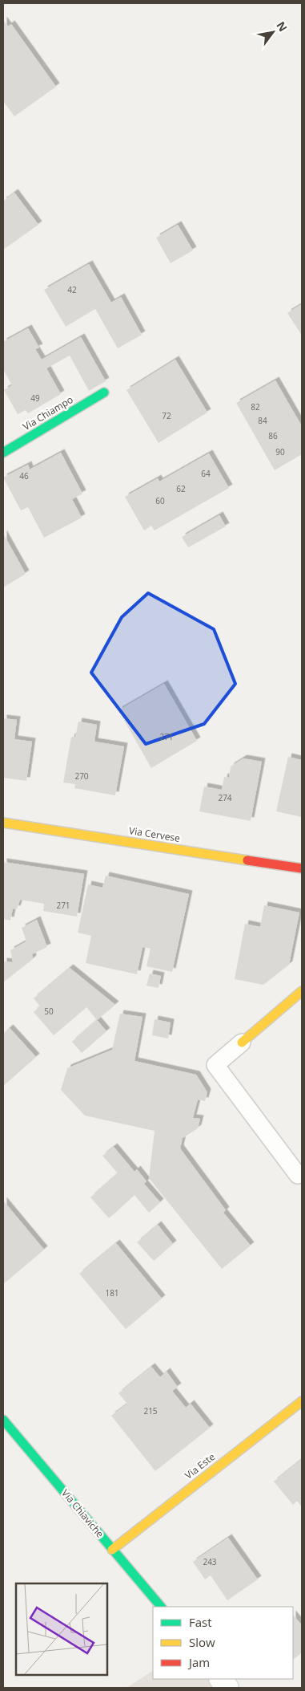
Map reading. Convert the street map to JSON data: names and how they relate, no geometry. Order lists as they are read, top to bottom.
{
  "streets": {
    "street": [
      "Via Chiampo",
      "Via Cervese",
      "Via Este",
      "Via Chiaviche"
    ]
  },
  "crossings": [
    ["Via Este", "Via Chiaviche"]
  ],
  "house_numbers": [
    "42",
    "49",
    "82",
    "72",
    "84",
    "86",
    "90",
    "64",
    "46",
    "62",
    "60",
    "271",
    "270",
    "274",
    "271",
    "50",
    "181",
    "215",
    "243"
  ],
  "legend": ["Fast", "Slow", "Jam"],
  "north": "top right"
}
